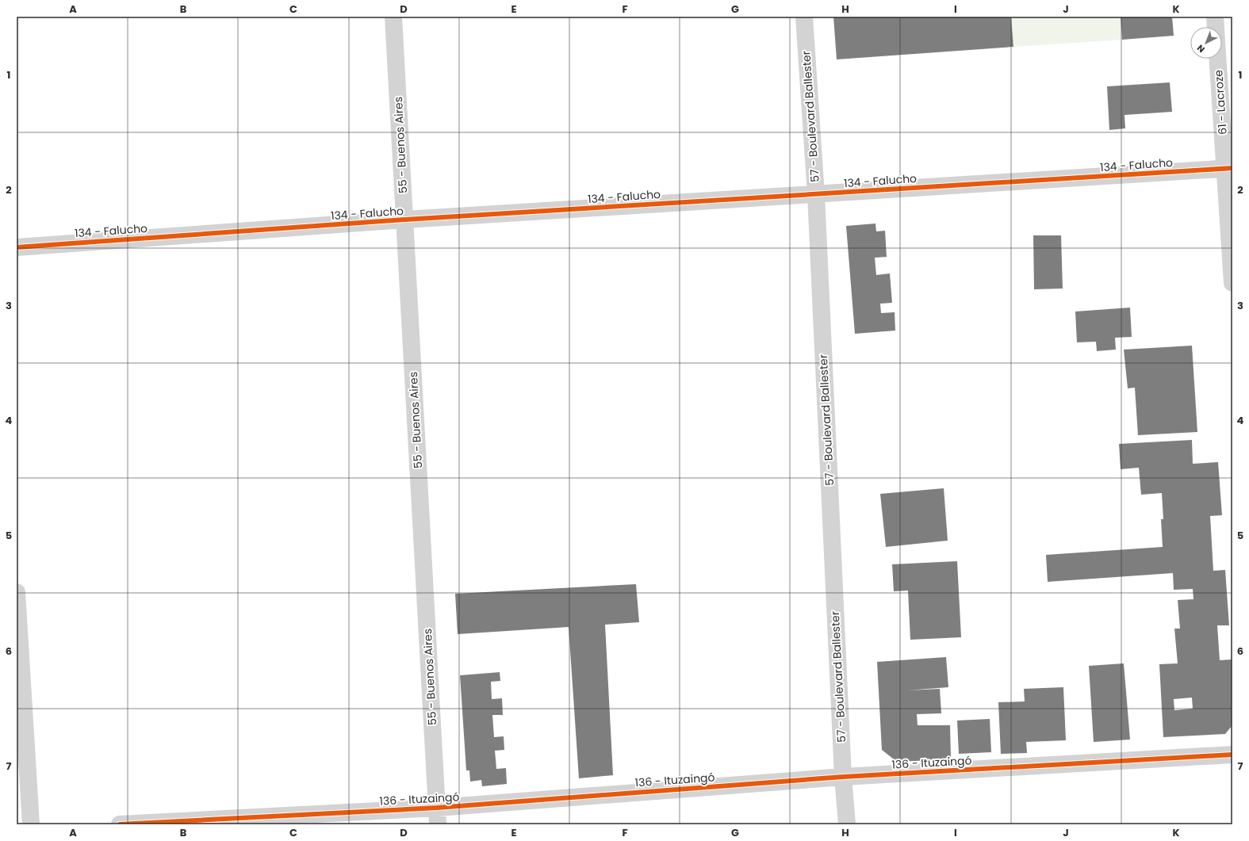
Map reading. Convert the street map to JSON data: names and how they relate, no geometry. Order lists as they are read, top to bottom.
{
  "streets": {
    "street": [
      "61 - Lacroze",
      "57 - Boulevard Ballester",
      "55 - Buenos Aires",
      "134 - Falucho",
      "136 - Ituzaingó"
    ]
  },
  "crossings": [
    ["61 - Lacroze", "134 - Falucho"],
    ["57 - Boulevard Ballester", "134 - Falucho"],
    ["57 - Boulevard Ballester", "136 - Ituzaingó"],
    ["55 - Buenos Aires", "134 - Falucho"],
    ["55 - Buenos Aires", "136 - Ituzaingó"]
  ],
  "north": "bottom left",
  "grid": {
    "columns": [
      "A",
      "B",
      "C",
      "D",
      "E",
      "F",
      "G",
      "H",
      "I",
      "J",
      "K"
    ],
    "rows": [
      "1",
      "2",
      "3",
      "4",
      "5",
      "6",
      "7"
    ]
  }
}
